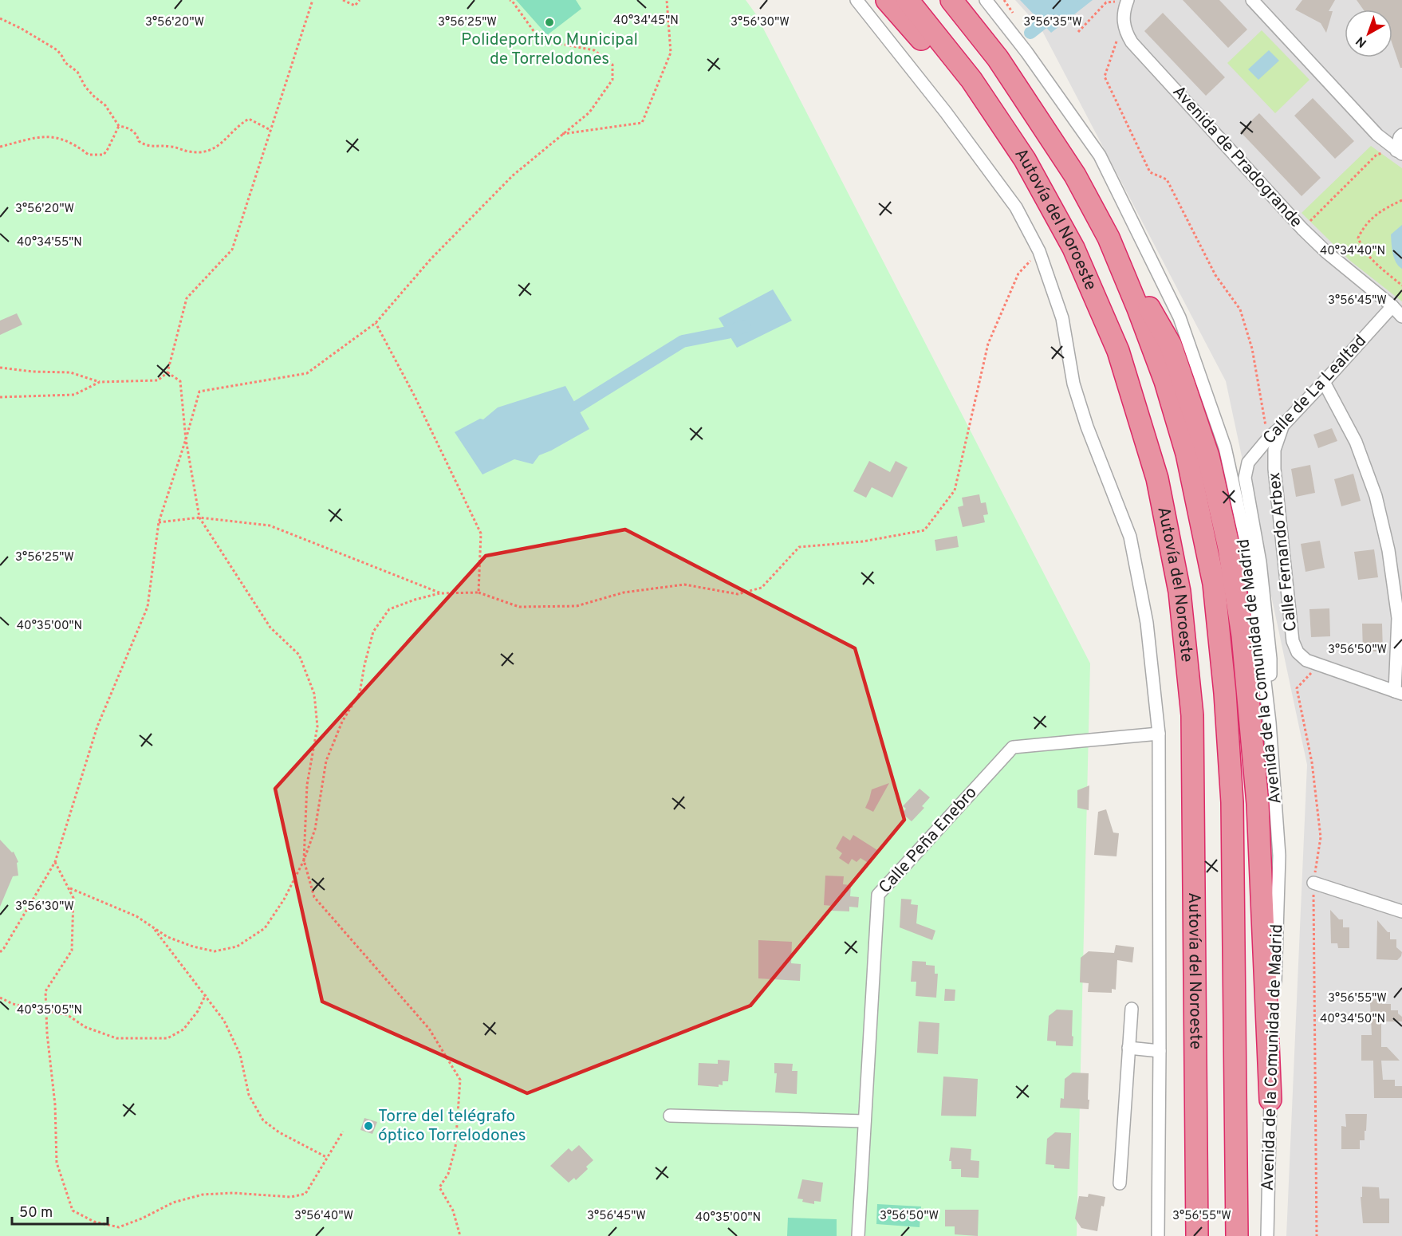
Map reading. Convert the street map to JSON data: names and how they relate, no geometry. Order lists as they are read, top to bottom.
{
  "streets": {
    "highway": ["Autovía del Noroeste"],
    "street": [
      "Avenida de Pradogrande",
      "Calle de La Lealtad",
      "Calle Fernando Arbex",
      "Avenida de la Comunidad de Madrid",
      "Calle Peña Enebro"
    ]
  },
  "crossings": [
    ["Avenida de Pradogrande", "Calle de La Lealtad"],
    ["Calle de La Lealtad", "Calle Fernando Arbex"],
    ["Calle de La Lealtad", "Avenida de la Comunidad de Madrid"]
  ],
  "places": ["Polideportivo Municipal de Torrelodones", "Torre del telégrafo óptico Torrelodones"],
  "scale_bar": "50 m",
  "north": "bottom left",
  "coordinates": [
    "40°34'45\"N",
    "3°56'20\"W",
    "3°56'25\"W",
    "3°56'30\"W",
    "3°56'35\"W",
    "40°34'55\"N",
    "40°34'40\"N",
    "3°56'45\"W",
    "40°35'00\"N",
    "3°56'50\"W",
    "3°56'55\"W",
    "40°35'05\"N",
    "40°34'50\"N",
    "3°56'40\"W"
  ]
}
